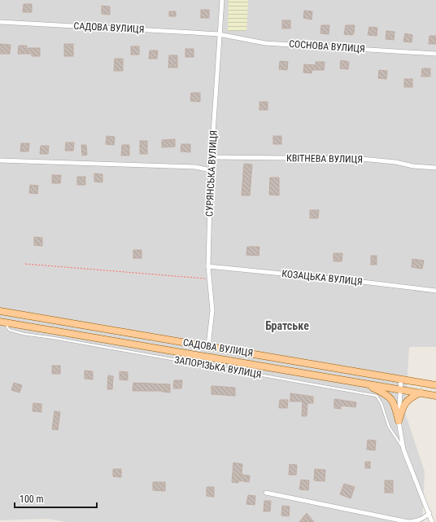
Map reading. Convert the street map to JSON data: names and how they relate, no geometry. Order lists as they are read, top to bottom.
{
  "streets": {
    "main road": ["САДОВА ВУЛИЦЯ"],
    "street": [
      "СОСНОВА ВУЛИЦЯ",
      "КВІТНЕВА ВУЛИЦЯ",
      "СУРЯНСЬКА ВУЛИЦЯ",
      "КОЗАЦЬКА ВУЛИЦЯ"
    ],
    "lane": ["ЗАПОРІЗЬКА ВУЛИЦЯ"]
  },
  "crossings": [
    ["САДОВА ВУЛИЦЯ", "СОСНОВА ВУЛИЦЯ"],
    ["САДОВА ВУЛИЦЯ", "СУРЯНСЬКА ВУЛИЦЯ"],
    ["САДОВА ВУЛИЦЯ", "ЗАПОРІЗЬКА ВУЛИЦЯ"],
    ["СОСНОВА ВУЛИЦЯ", "СУРЯНСЬКА ВУЛИЦЯ"],
    ["КВІТНЕВА ВУЛИЦЯ", "СУРЯНСЬКА ВУЛИЦЯ"],
    ["СУРЯНСЬКА ВУЛИЦЯ", "КОЗАЦЬКА ВУЛИЦЯ"]
  ],
  "districts": ["Братське"],
  "scale_bar": "100 m"
}
